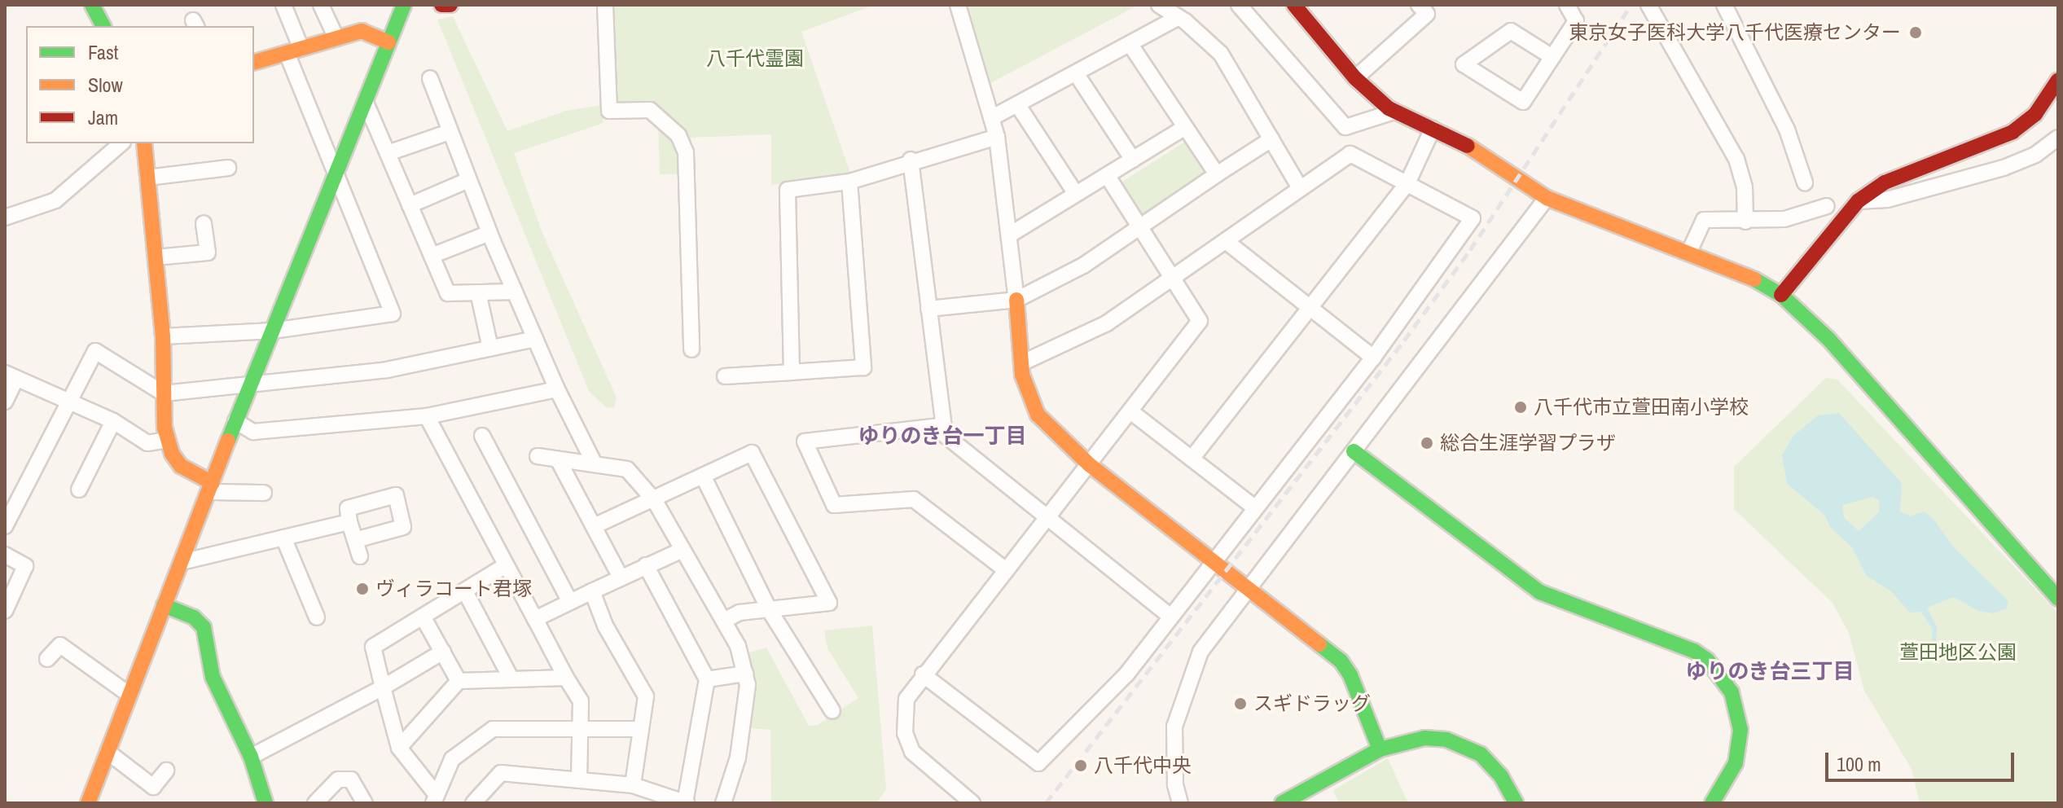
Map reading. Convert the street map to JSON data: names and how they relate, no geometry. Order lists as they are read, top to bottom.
{
  "districts": ["ゆりのき台一丁目", "ゆりのき台三丁目"],
  "parks": ["八千代霊園", "萱田地区公園"],
  "places": [
    "東京女子医科大学八千代医療センター",
    "八千代市立萱田南小学校",
    "総合生涯学習プラザ",
    "ヴィラコート君塚",
    "スギドラッグ",
    "八千代中央"
  ],
  "legend": ["Fast", "Slow", "Jam"],
  "scale_bar": "100 m"
}
